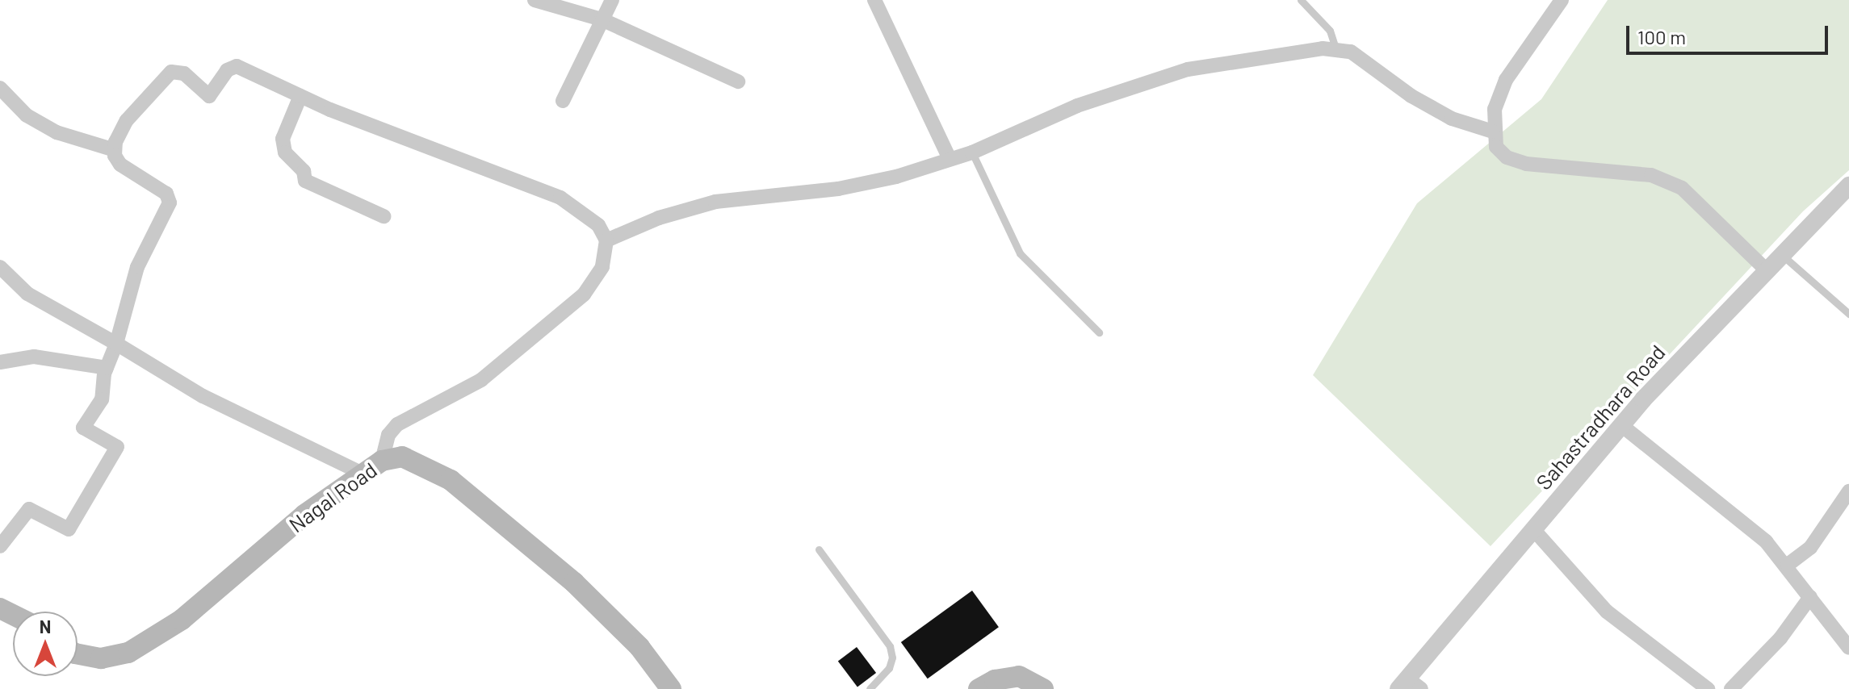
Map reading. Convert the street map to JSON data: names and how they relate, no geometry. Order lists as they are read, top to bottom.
{
  "streets": {
    "main road": ["Nagal Road"],
    "street": ["Sahastradhara Road"]
  },
  "scale_bar": "100 m",
  "north": "top"
}
